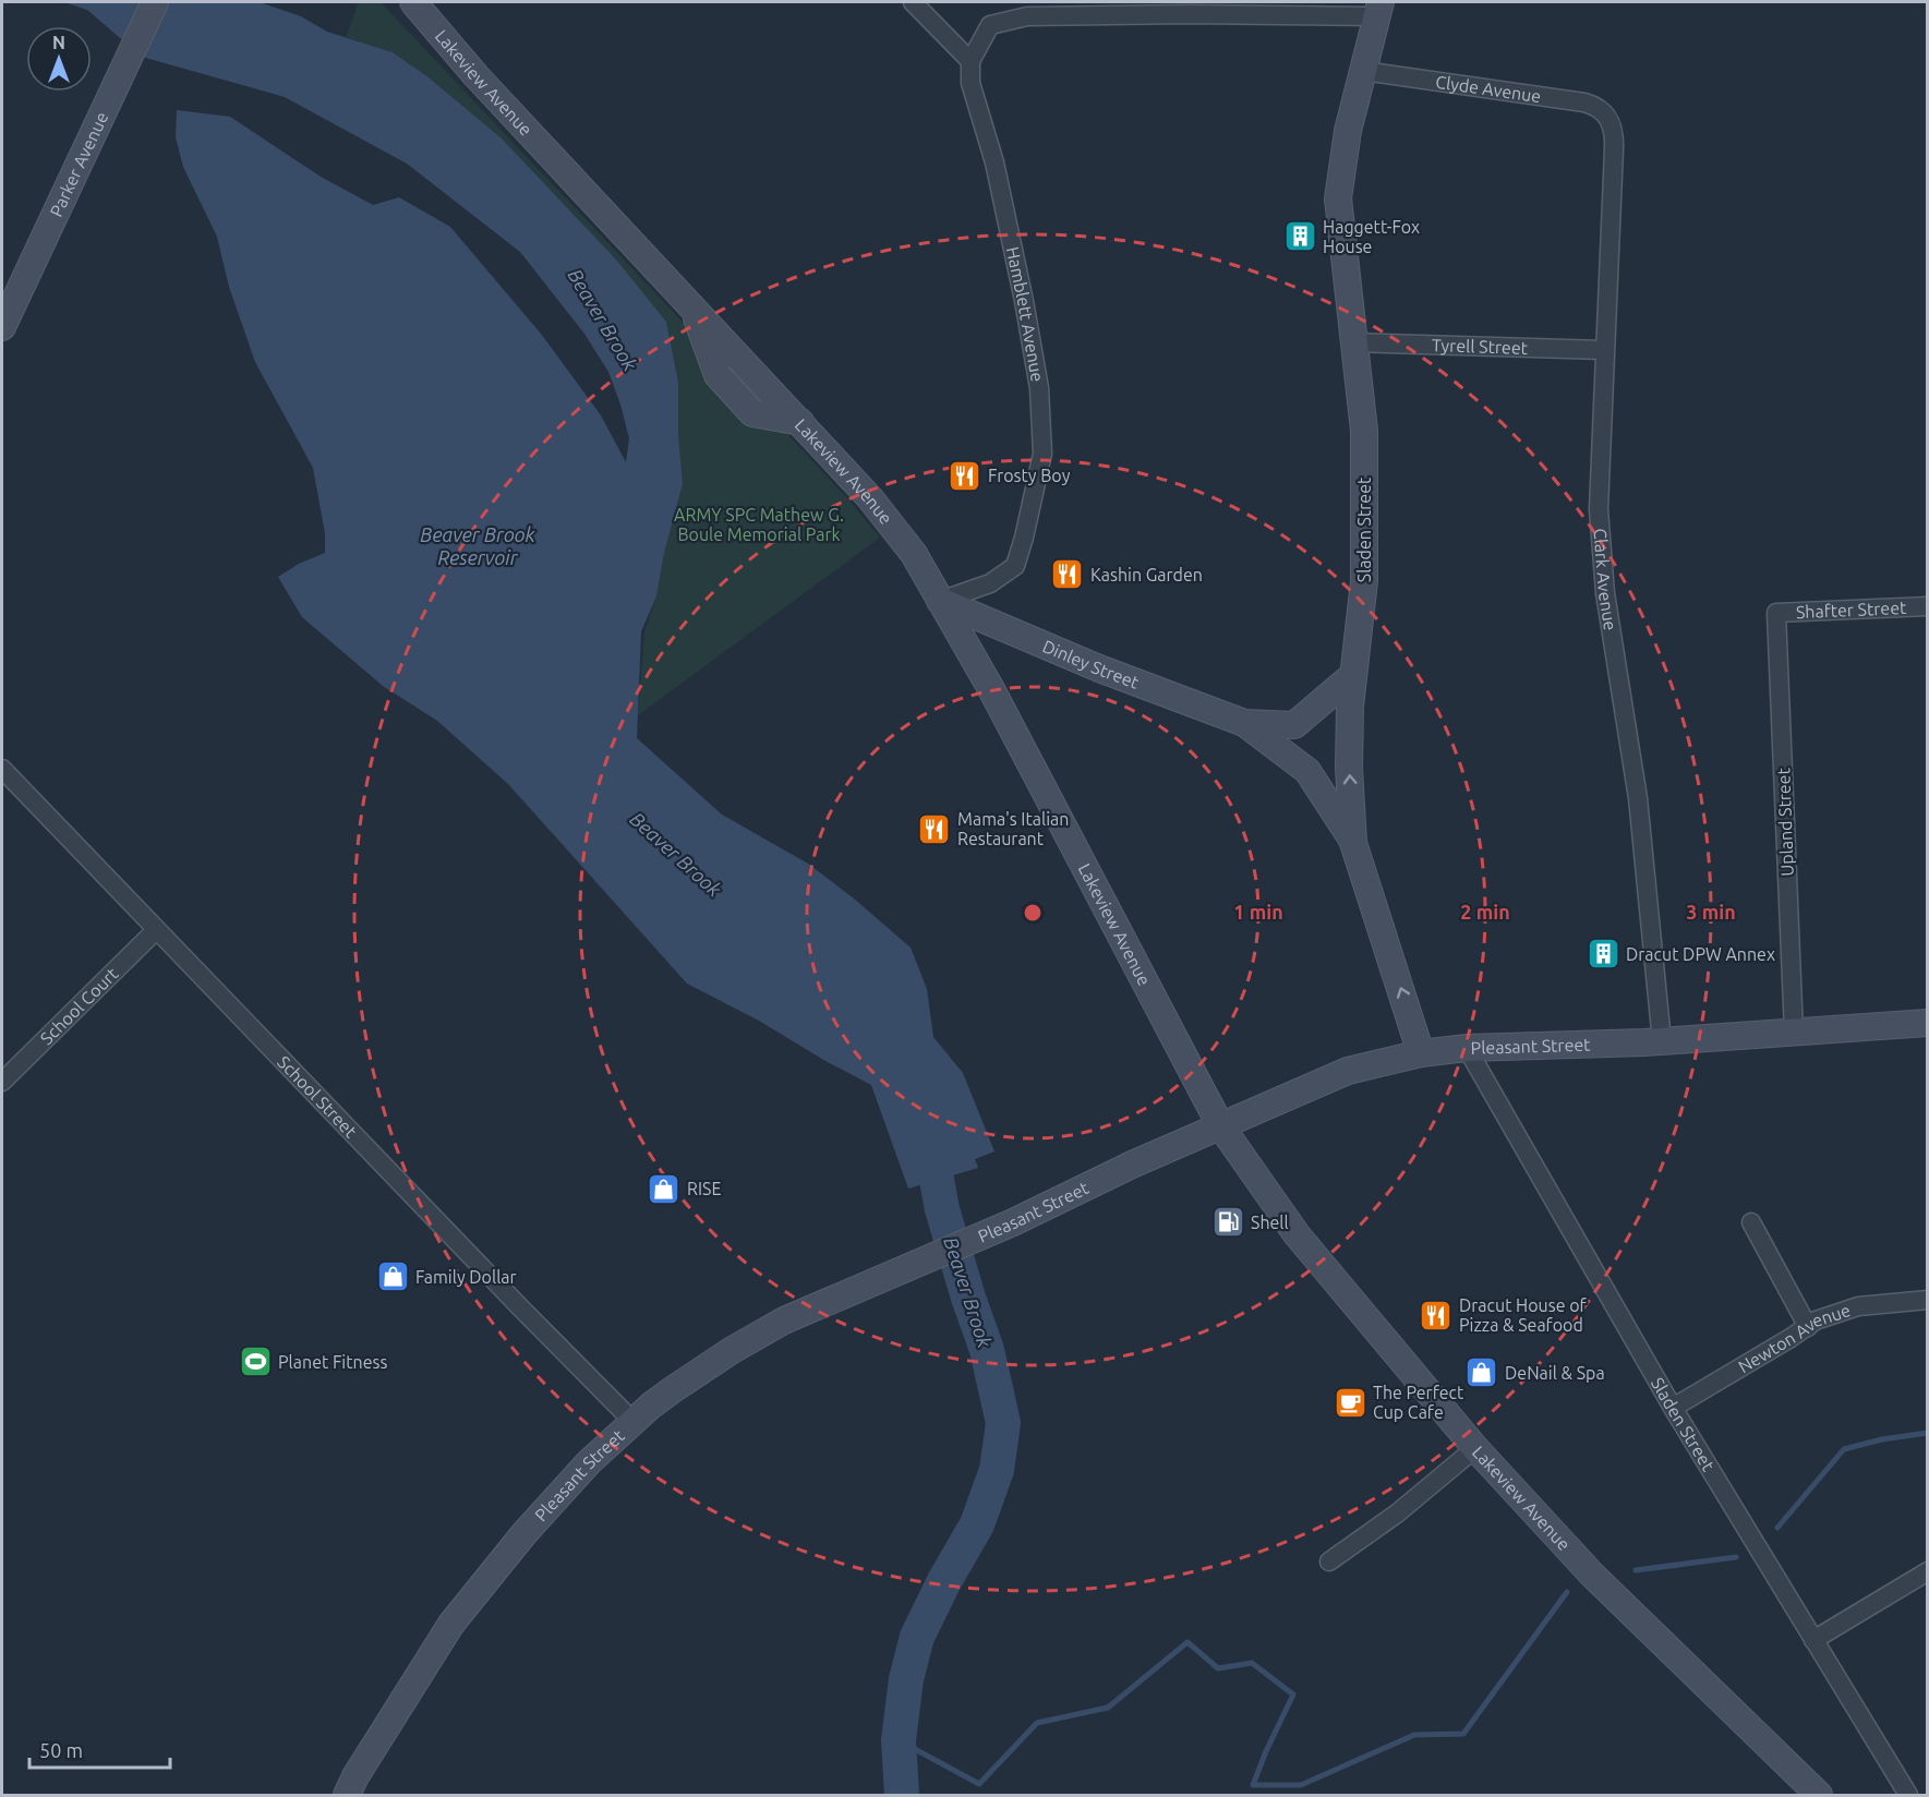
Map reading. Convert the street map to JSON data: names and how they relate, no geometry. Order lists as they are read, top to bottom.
{
  "streets": {
    "main road": [
      "Lakeview Avenue",
      "Parker Avenue",
      "Sladen Street",
      "Dinley Street",
      "Pleasant Street"
    ],
    "street": [
      "Clyde Avenue",
      "Hamblett Avenue",
      "Tyrell Street",
      "Clark Avenue",
      "Shafter Street",
      "Upland Street",
      "School Court",
      "School Street",
      "Newton Avenue"
    ]
  },
  "crossings": [
    ["Lakeview Avenue", "Hamblett Avenue"],
    ["Lakeview Avenue", "Dinley Street"],
    ["Lakeview Avenue", "Pleasant Street"],
    ["Clyde Avenue", "Sladen Street"],
    ["Clyde Avenue", "Clark Avenue"],
    ["Hamblett Avenue", "Dinley Street"],
    ["Tyrell Street", "Sladen Street"],
    ["Tyrell Street", "Clark Avenue"],
    ["Sladen Street", "Dinley Street"],
    ["Sladen Street", "Pleasant Street"],
    ["Sladen Street", "Newton Avenue"],
    ["Clark Avenue", "Pleasant Street"],
    ["Shafter Street", "Upland Street"],
    ["Upland Street", "Pleasant Street"],
    ["School Court", "School Street"],
    ["Pleasant Street", "School Street"]
  ],
  "water": ["Beaver Brook", "Beaver Brook Reservoir"],
  "parks": ["ARMY SPC Mathew G. Boule Memorial Park"],
  "places": {
    "building": ["Haggett-Fox House", "Dracut DPW Annex"],
    "restaurant": [
      "Frosty Boy",
      "Kashin Garden",
      "Mama's Italian Restaurant",
      "Dracut House of Pizza & Seafood"
    ],
    "shop": ["RISE", "Family Dollar", "DeNail & Spa"],
    "fuel station": ["Shell"],
    "sports": ["Planet Fitness"],
    "cafe": ["The Perfect Cup Cafe"]
  },
  "scale_bar": "50 m",
  "north": "top",
  "rings": ["1 min", "2 min", "3 min"]
}
